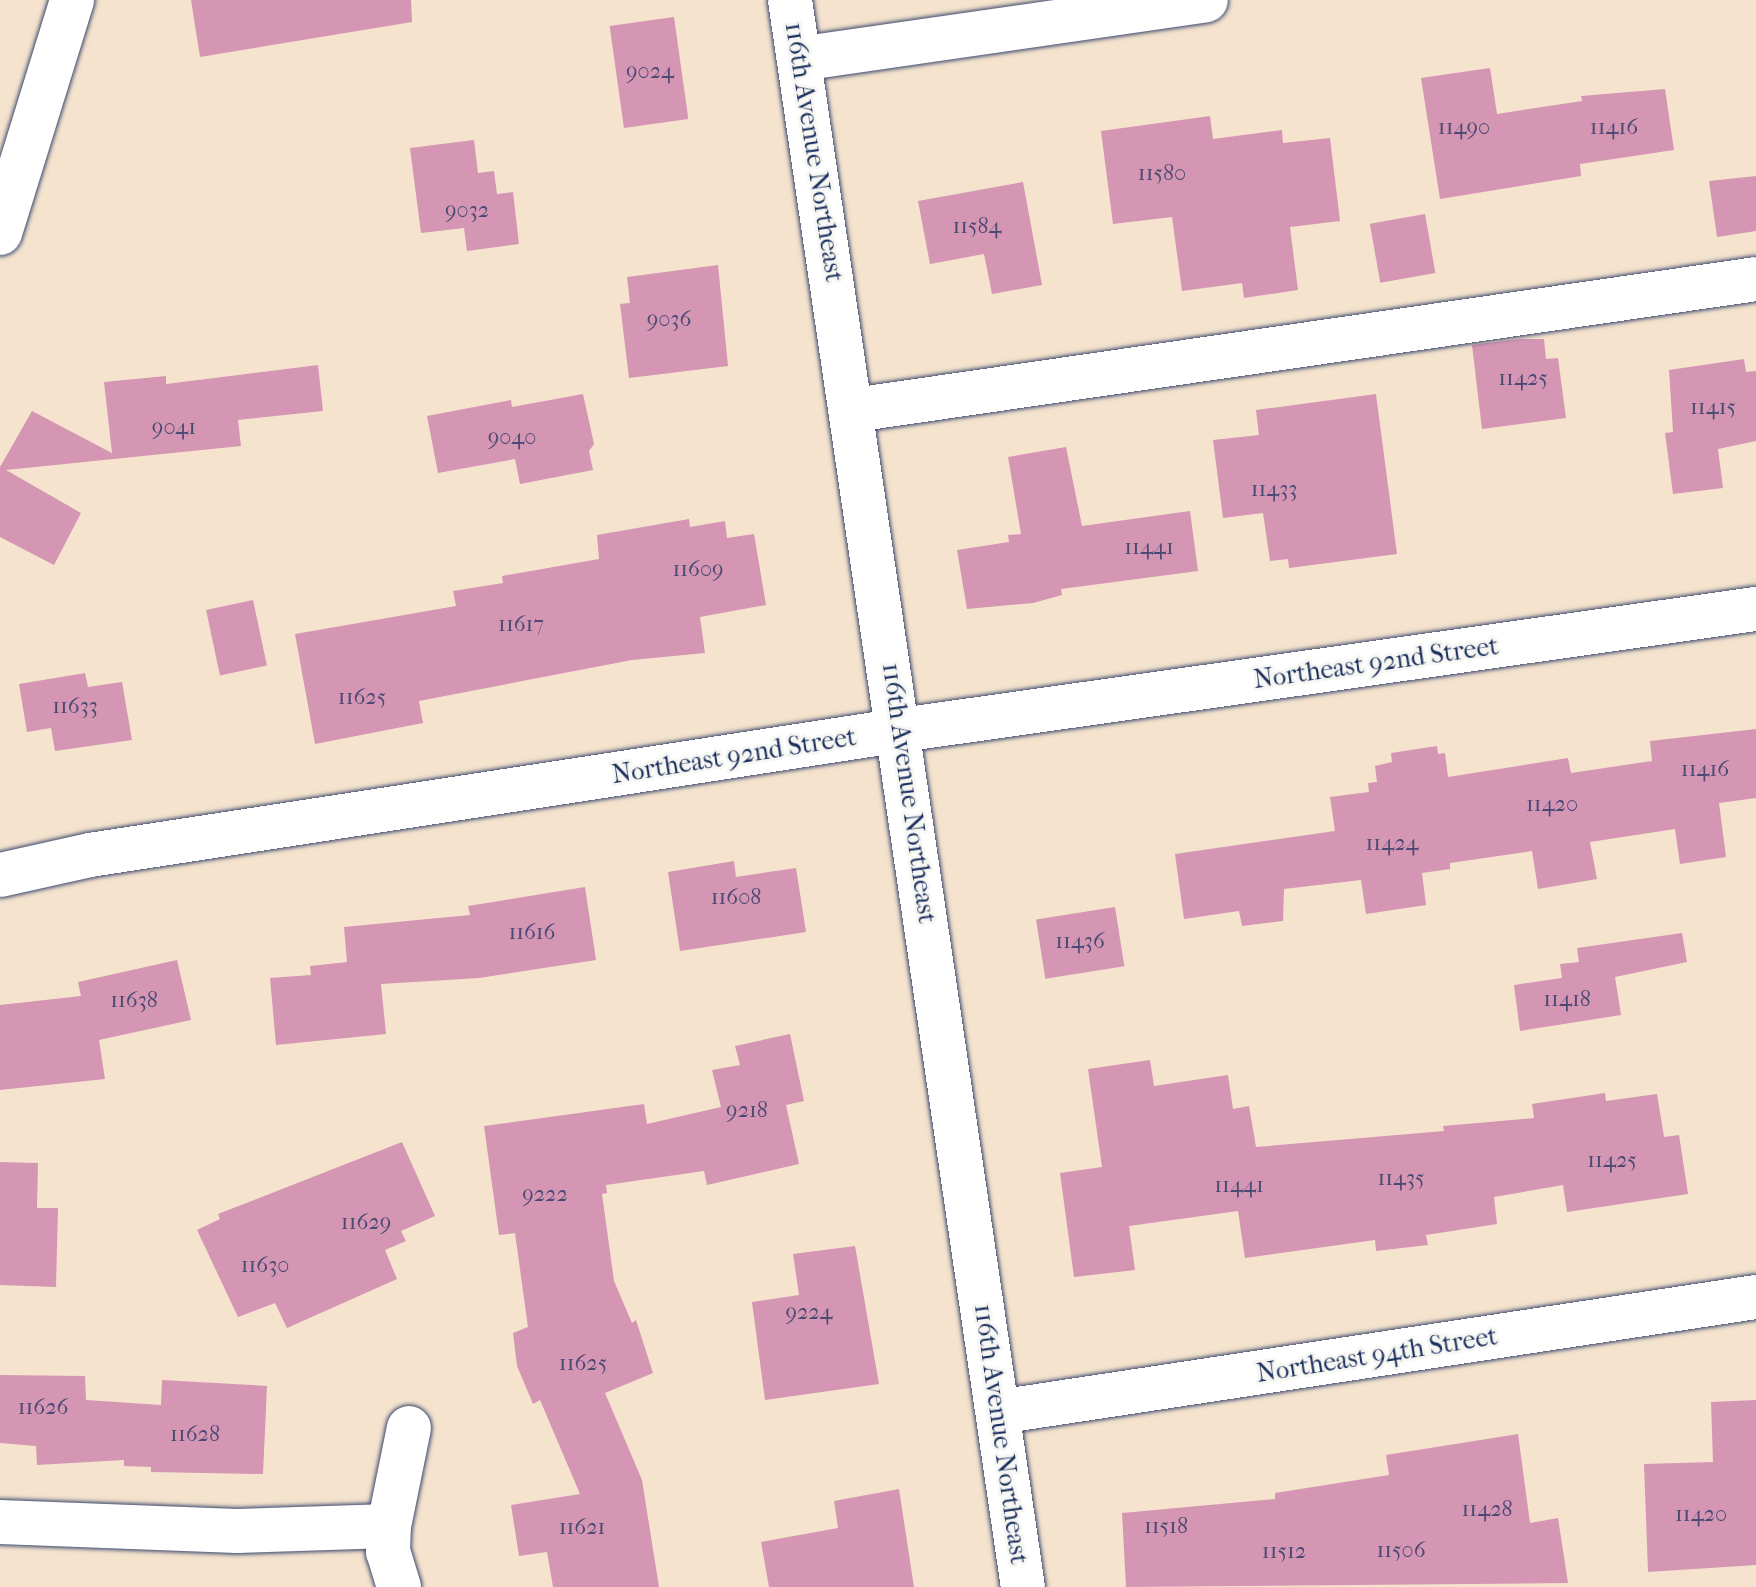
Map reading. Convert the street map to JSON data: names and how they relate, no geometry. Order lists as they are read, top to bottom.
{
  "streets": {
    "street": ["116th Avenue Northeast", "Northeast 92nd Street", "Northeast 94th Street"]
  },
  "crossings": [
    ["116th Avenue Northeast", "Northeast 92nd Street"],
    ["116th Avenue Northeast", "Northeast 94th Street"]
  ],
  "house_numbers": [
    "9024",
    "11490",
    "11416",
    "11580",
    "9032",
    "11584",
    "9036",
    "11425",
    "11415",
    "9041",
    "9040",
    "11433",
    "11441",
    "11609",
    "11617",
    "11625",
    "11633",
    "11416",
    "11420",
    "11424",
    "11608",
    "11616",
    "11436",
    "11418",
    "11638",
    "9218",
    "11425",
    "11435",
    "11441",
    "9222",
    "11629",
    "11630",
    "9224",
    "11625",
    "11626",
    "11628",
    "11428",
    "11420",
    "11518",
    "11621",
    "11506",
    "11512"
  ]
}
